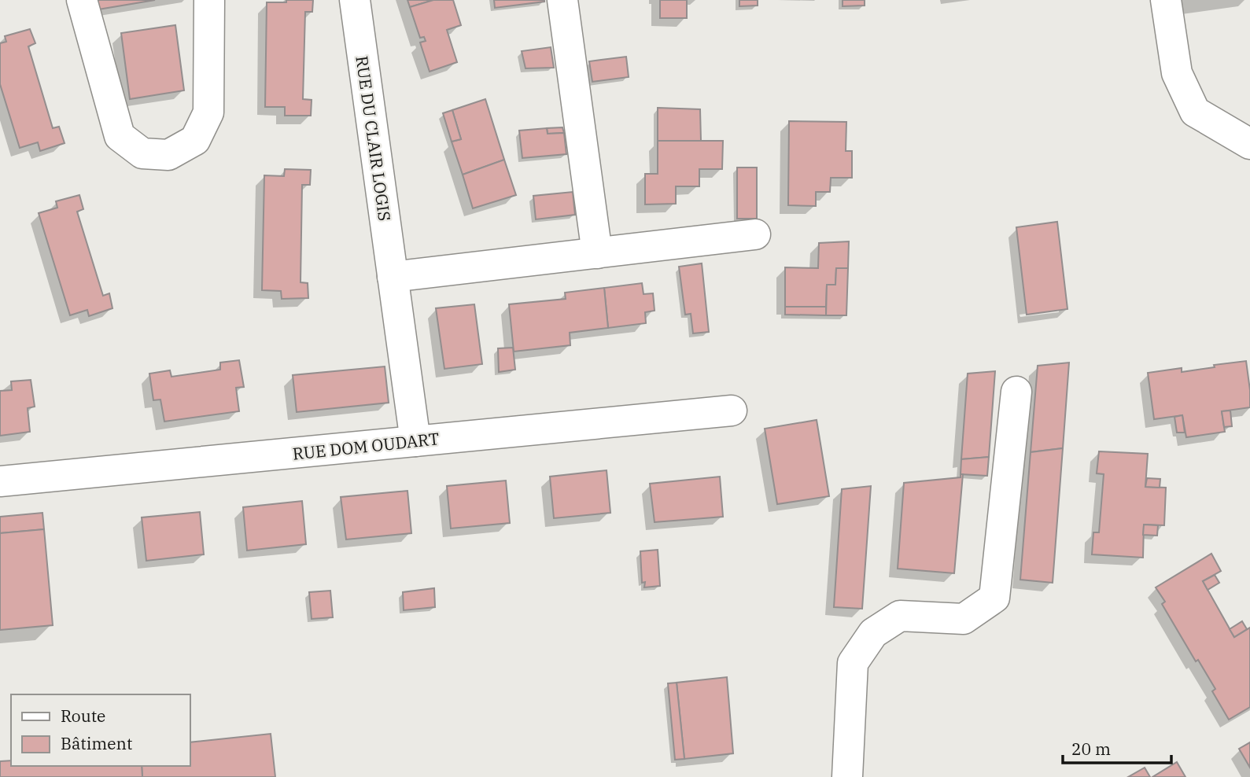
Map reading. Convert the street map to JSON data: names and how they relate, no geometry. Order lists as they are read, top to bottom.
{
  "streets": {
    "street": ["RUE DU CLAIR LOGIS", "RUE DOM OUDART"]
  },
  "crossings": [
    ["RUE DU CLAIR LOGIS", "RUE DOM OUDART"]
  ],
  "legend": ["Route", "Bâtiment"],
  "scale_bar": "20 m"
}
